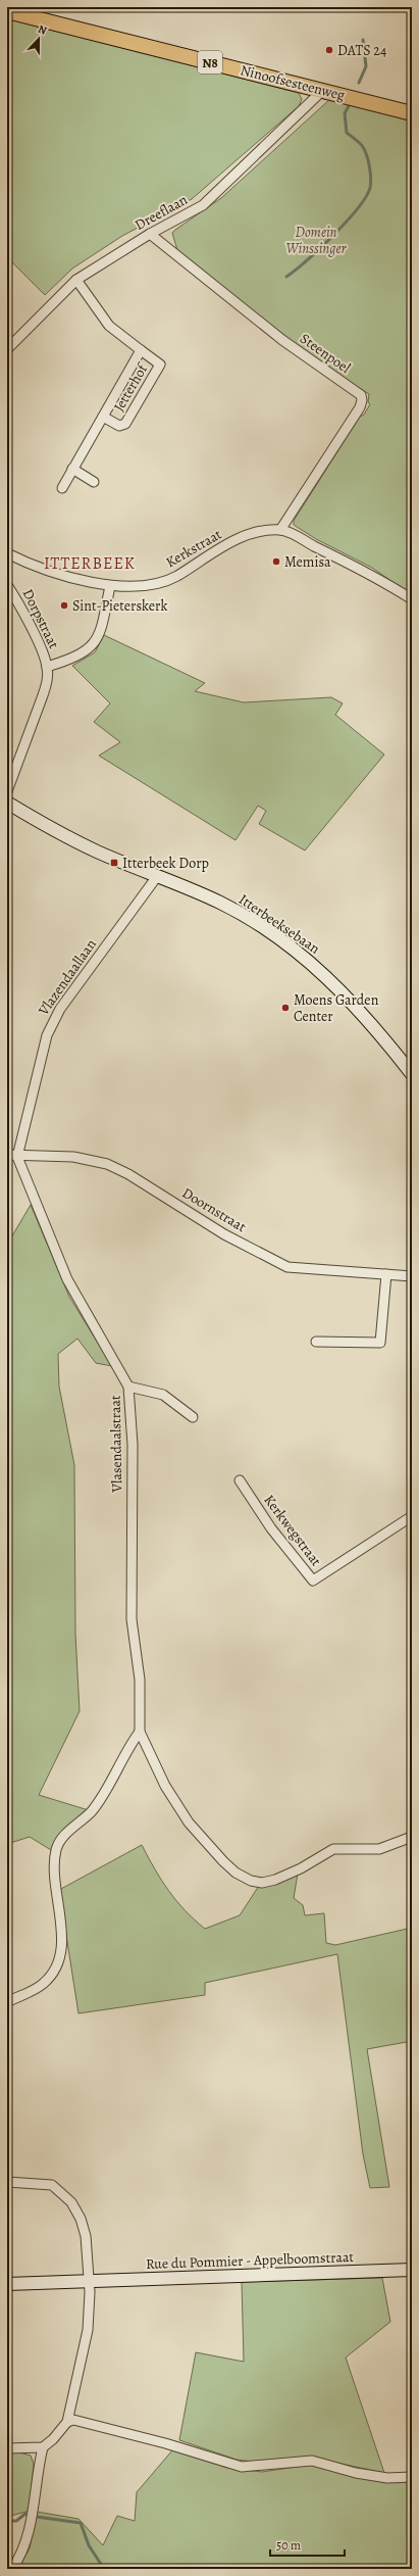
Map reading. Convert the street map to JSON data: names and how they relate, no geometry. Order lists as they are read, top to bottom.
{
  "streets": {
    "main road": [
      "N8",
      "Ninoofsesteenweg",
      "Itterbeeksebaan",
      "Rue du Pommier - Appelboomstraat"
    ],
    "street": [
      "Dreeflaan",
      "Steenpoel",
      "Jetterhof",
      "Kerkstraat",
      "Dorpstraat",
      "Vlazendaallaan",
      "Doornstraat",
      "Vlasendaalstraat",
      "Kerkwegstraat"
    ]
  },
  "crossings": [
    ["Ninoofsesteenweg", "Dreeflaan"],
    ["Dreeflaan", "Steenpoel"],
    ["Dreeflaan", "Jetterhof"],
    ["Steenpoel", "Kerkstraat"],
    ["Kerkstraat", "Dorpstraat"],
    ["Itterbeeksebaan", "Vlazendaallaan"],
    ["Vlazendaallaan", "Doornstraat"],
    ["Vlazendaallaan", "Vlasendaalstraat"],
    ["Doornstraat", "Vlasendaalstraat"]
  ],
  "districts": ["ITTERBEEK"],
  "parks": ["Domein Winssinger"],
  "places": {
    "other": [
      "DATS 24",
      "Memisa",
      "Sint-Pieterskerk",
      "Moens Garden Center"
    ],
    "transit": ["Itterbeek Dorp"]
  },
  "scale_bar": "50 m",
  "north": "top"
}
